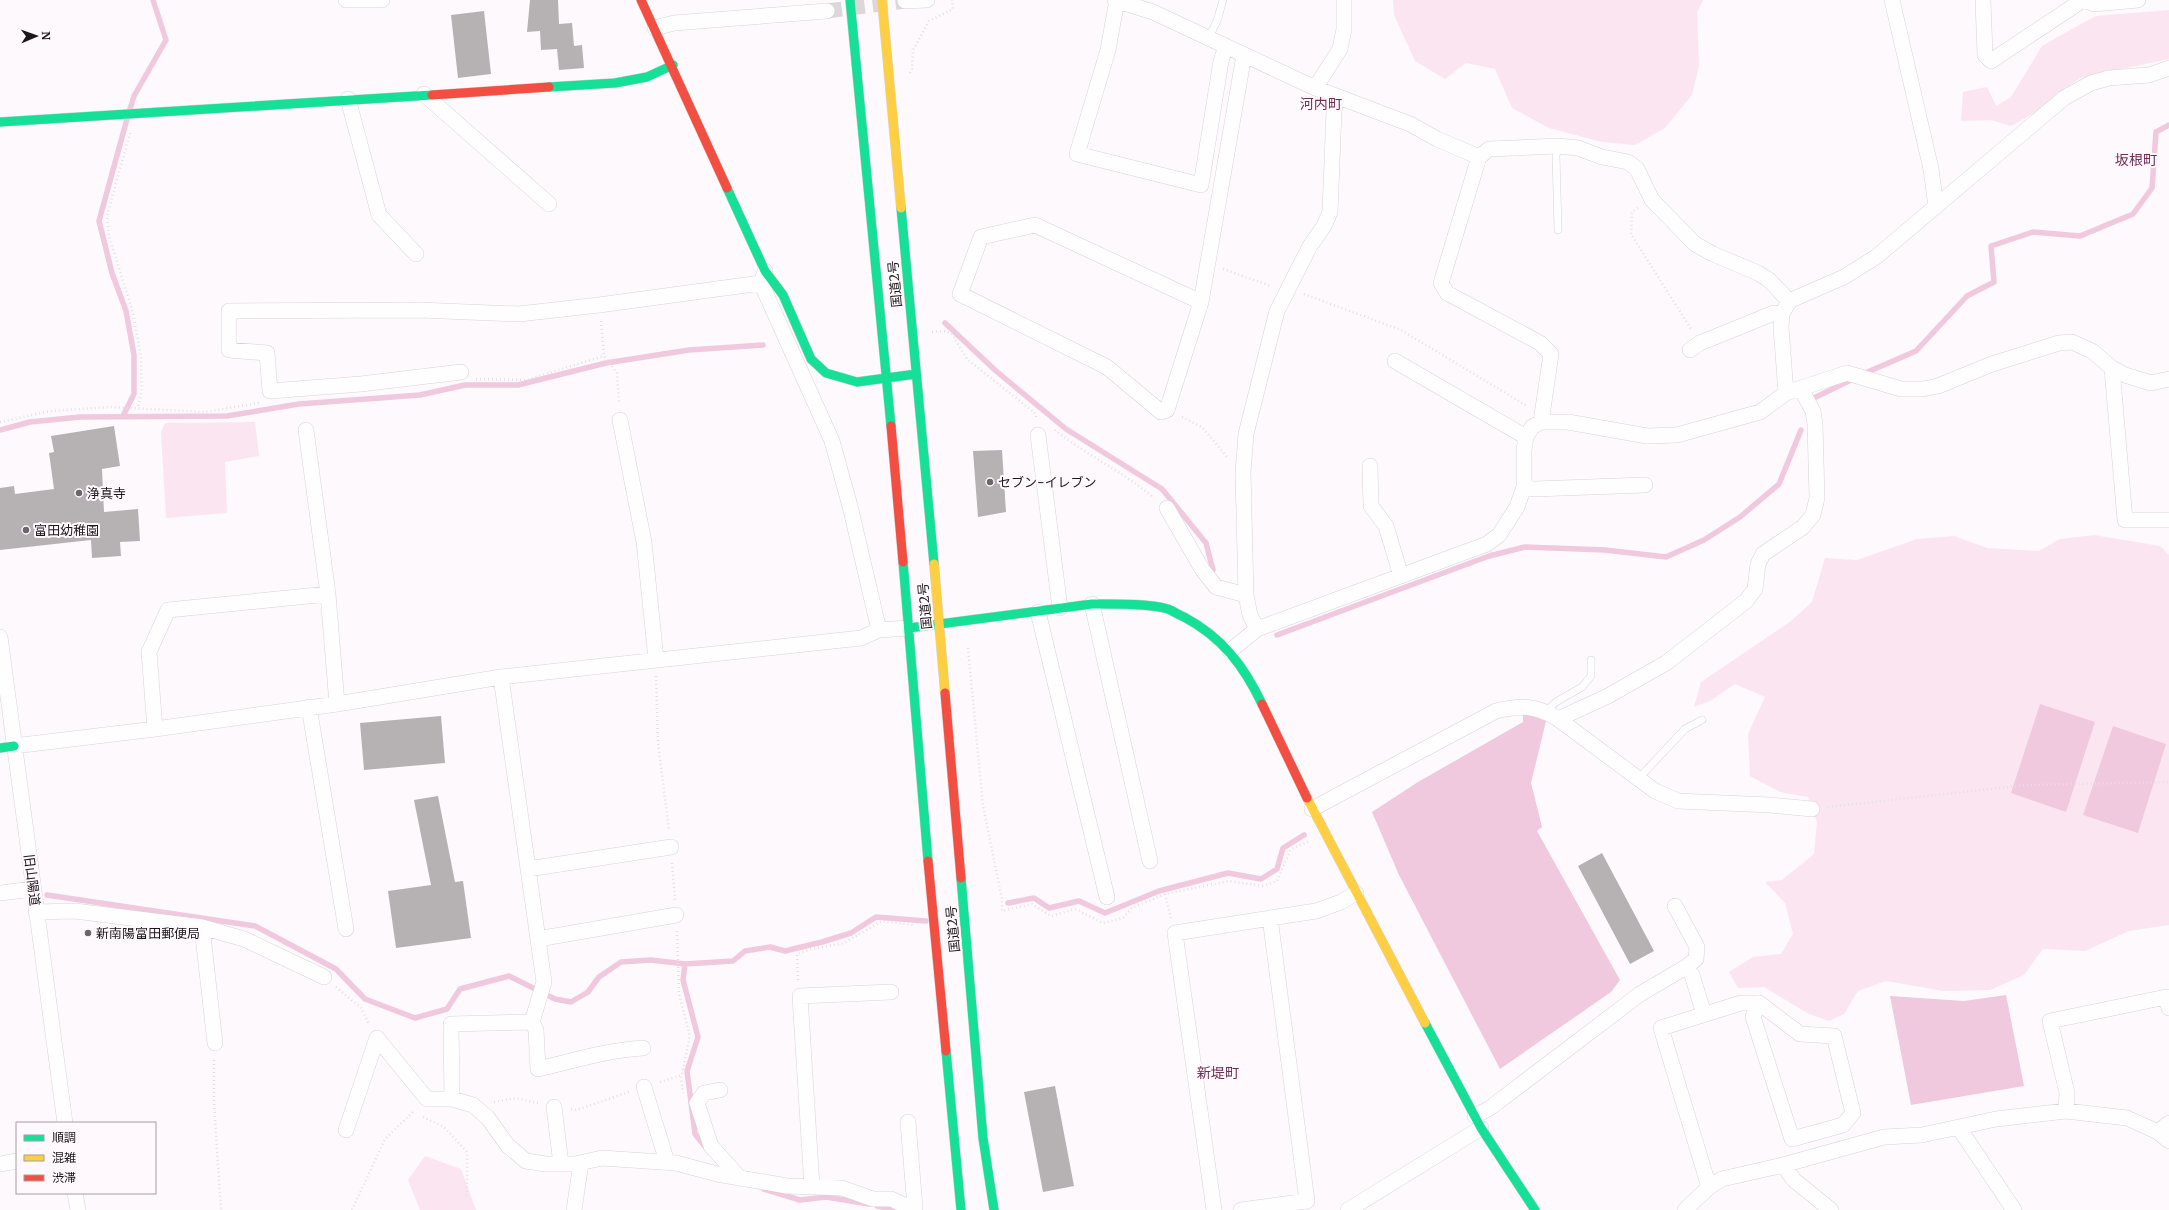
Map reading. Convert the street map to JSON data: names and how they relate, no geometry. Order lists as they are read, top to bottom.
{
  "streets": {
    "main road": ["国道2号"],
    "street": ["旧山陽道"]
  },
  "districts": ["河内町", "坂根町", "新堤町"],
  "places": [
    "セブン-イレブン",
    "浄真寺",
    "富田幼稚園",
    "新南陽富田郵便局"
  ],
  "legend": ["順調", "混雑", "渋滞"],
  "north": "right"
}
